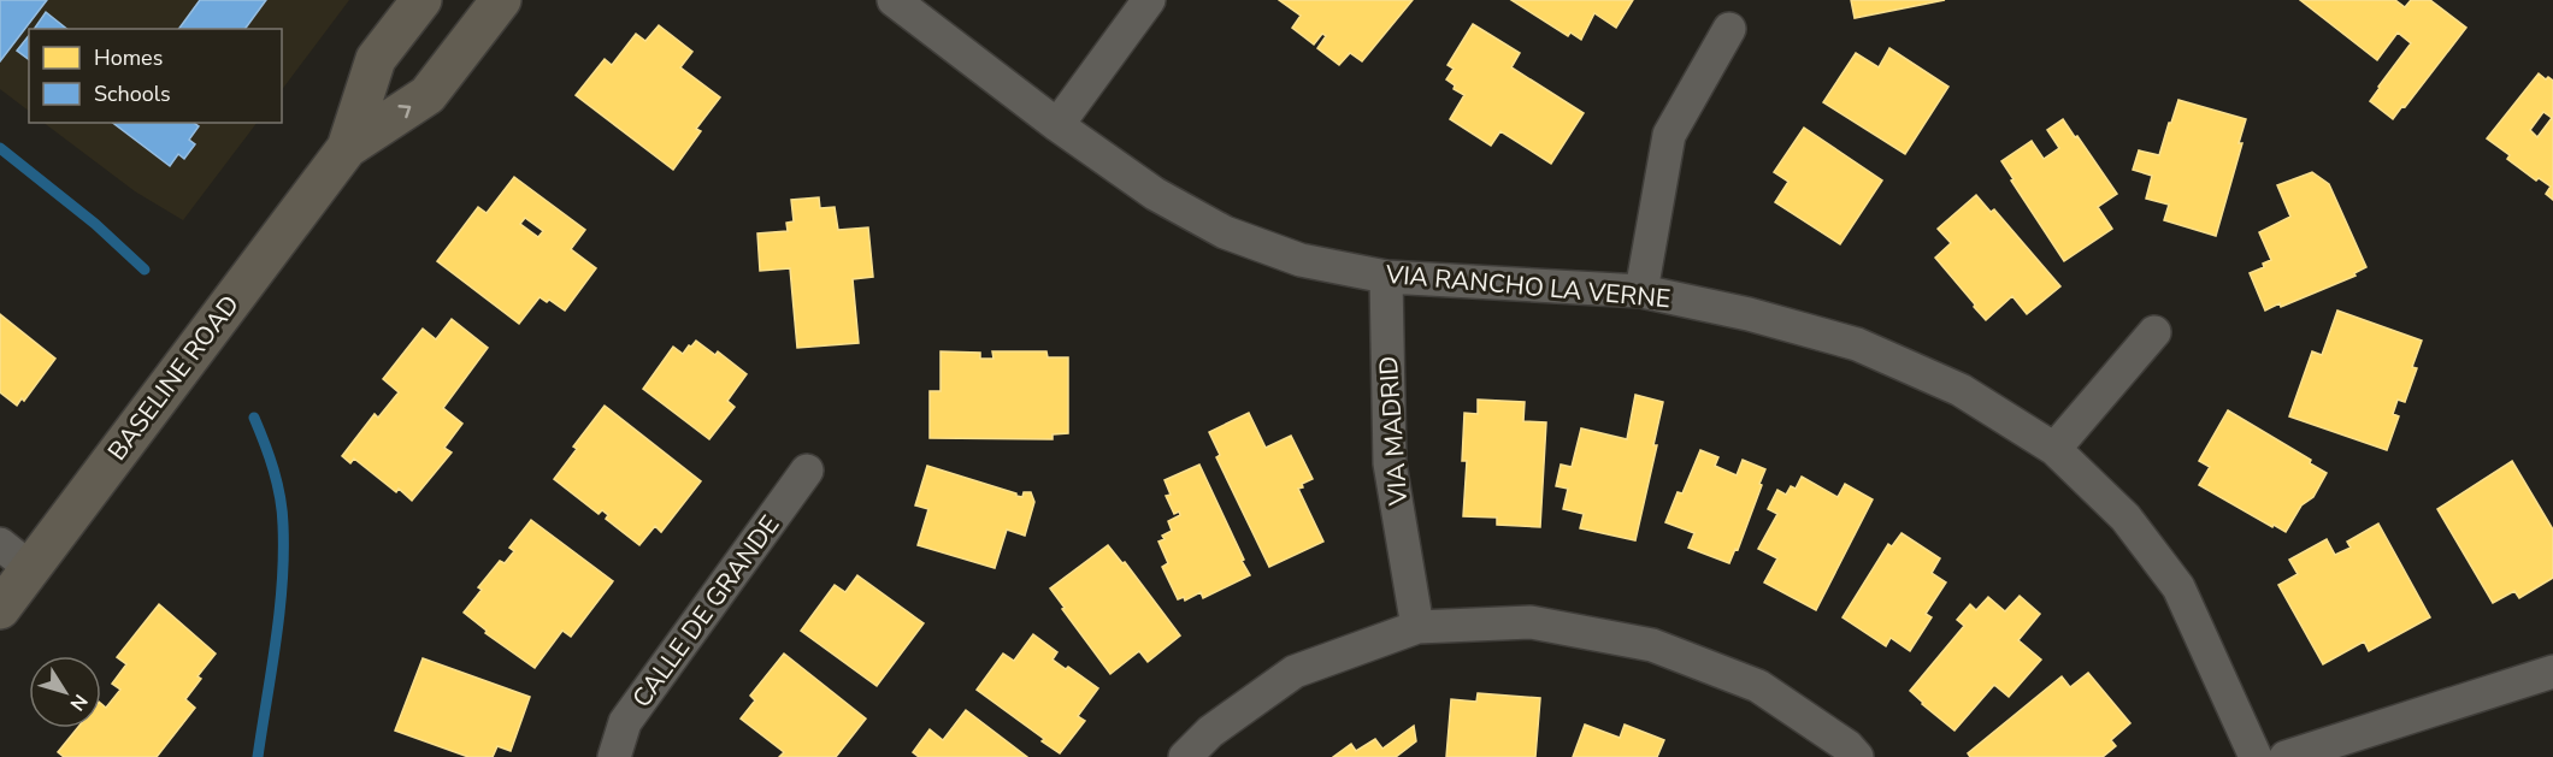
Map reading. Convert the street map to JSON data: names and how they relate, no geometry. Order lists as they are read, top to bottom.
{
  "streets": {
    "main road": ["BASELINE ROAD"],
    "street": ["VIA RANCHO LA VERNE", "VIA MADRID", "CALLE DE GRANDE"]
  },
  "crossings": [
    ["VIA RANCHO LA VERNE", "VIA MADRID"]
  ],
  "legend": ["Homes", "Schools"],
  "north": "bottom right"
}
